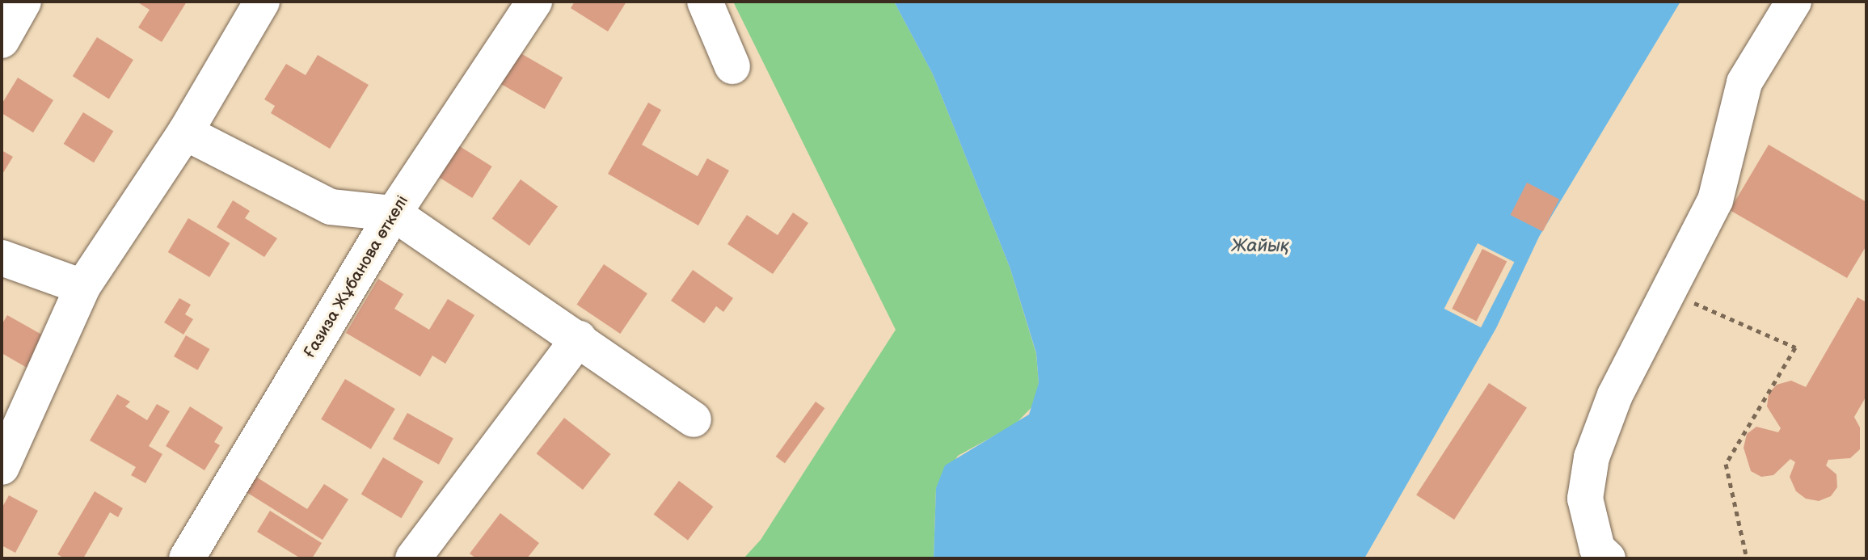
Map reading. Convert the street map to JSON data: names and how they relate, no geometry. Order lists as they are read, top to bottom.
{
  "streets": {
    "street": ["Ғазиза Жұбанова өткелі"]
  },
  "water": ["Жайық"]
}
